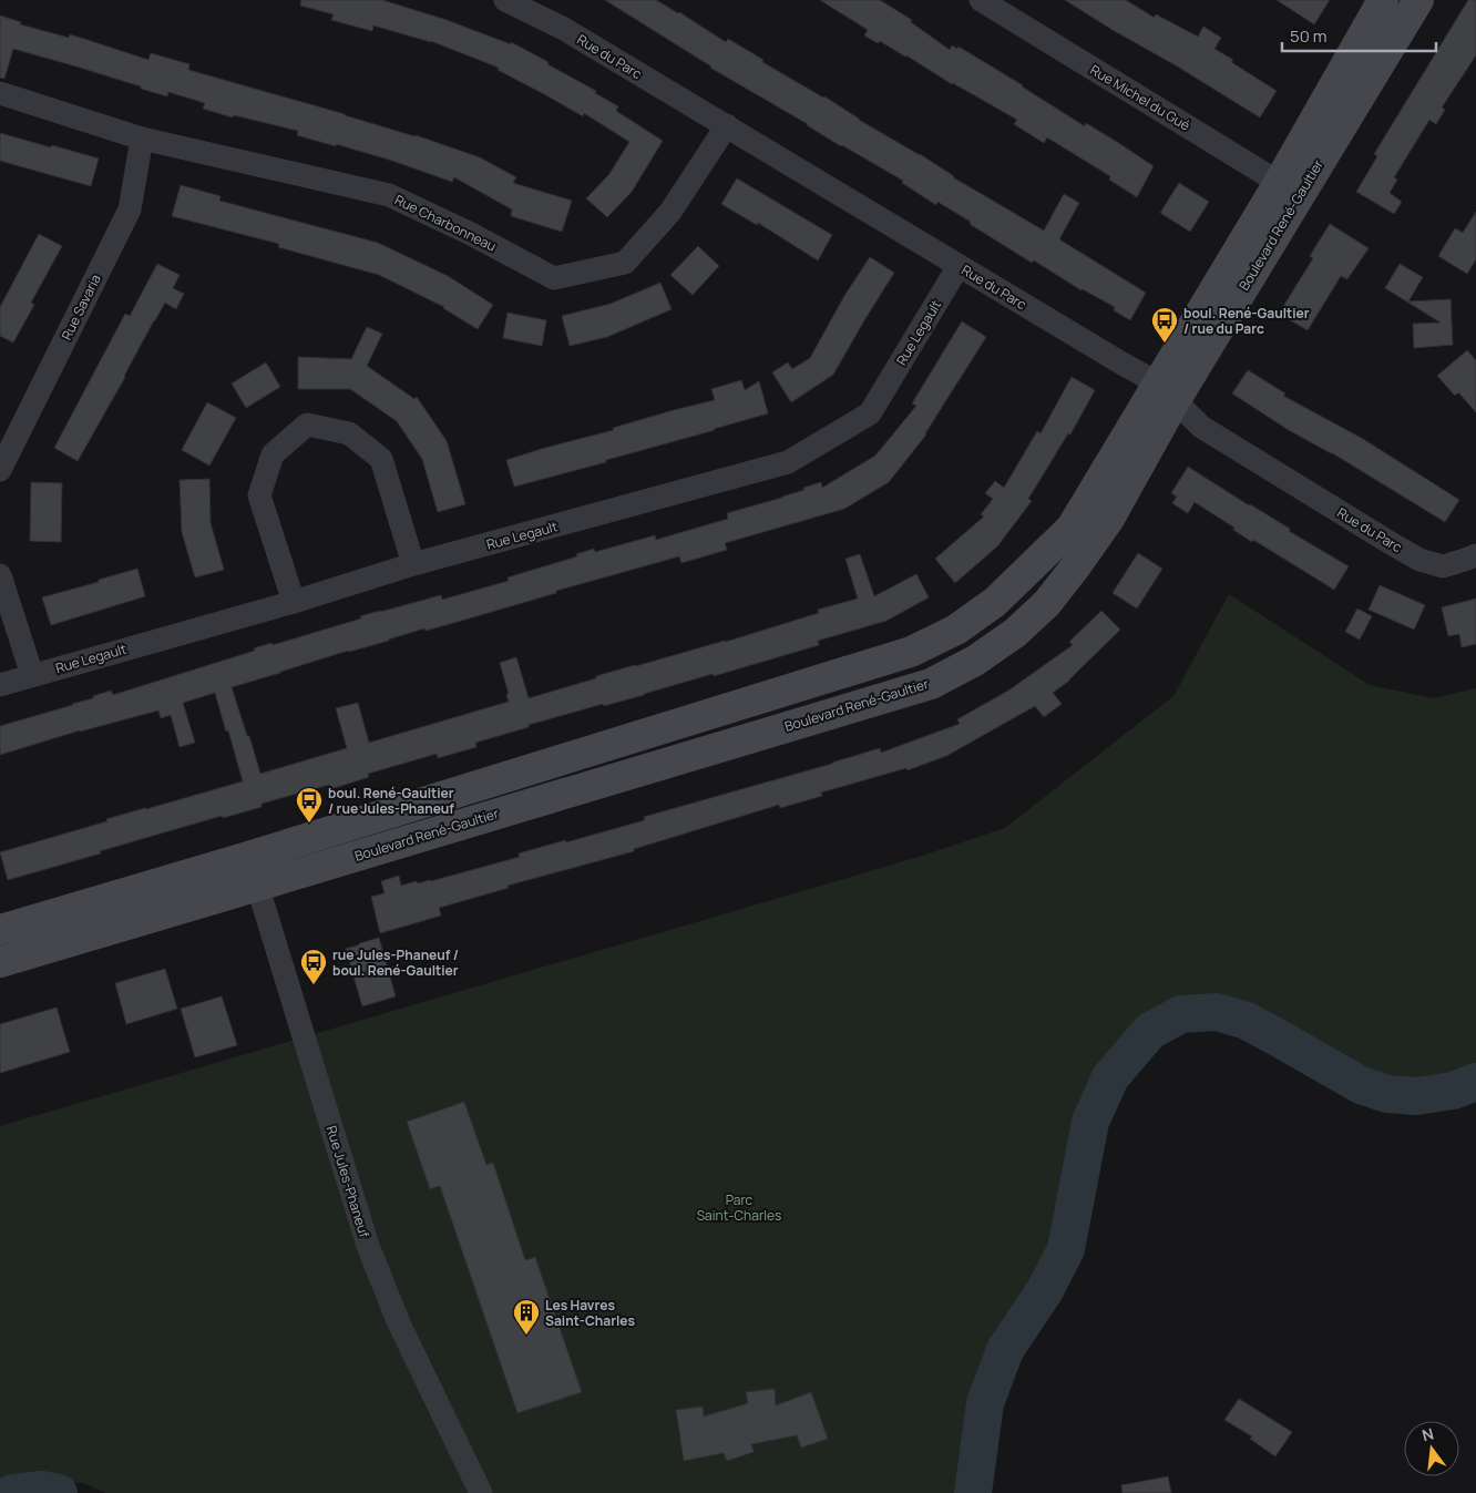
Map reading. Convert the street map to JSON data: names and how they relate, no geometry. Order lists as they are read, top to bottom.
{
  "streets": {
    "street": [
      "Rue du Parc",
      "Rue Michel du Gué",
      "Rue Charbonneau",
      "Boulevard René-Gaultier",
      "Rue Savaria",
      "Rue Legault",
      "Rue Jules-Phaneuf"
    ]
  },
  "crossings": [
    ["Rue du Parc", "Rue Charbonneau"],
    ["Rue du Parc", "Boulevard René-Gaultier"],
    ["Rue du Parc", "Rue Legault"],
    ["Rue Michel du Gué", "Boulevard René-Gaultier"],
    ["Rue Charbonneau", "Rue Savaria"],
    ["Boulevard René-Gaultier", "Rue Jules-Phaneuf"]
  ],
  "parks": ["Parc Saint-Charles"],
  "places": {
    "bus stop": ["boul. René-Gaultier / rue du Parc", "boul. René-Gaultier / rue Jules-Phaneuf", "rue Jules-Phaneuf / boul. René-Gaultier"],
    "building": ["Les Havres Saint-Charles"]
  },
  "scale_bar": "50 m",
  "north": "top"
}
